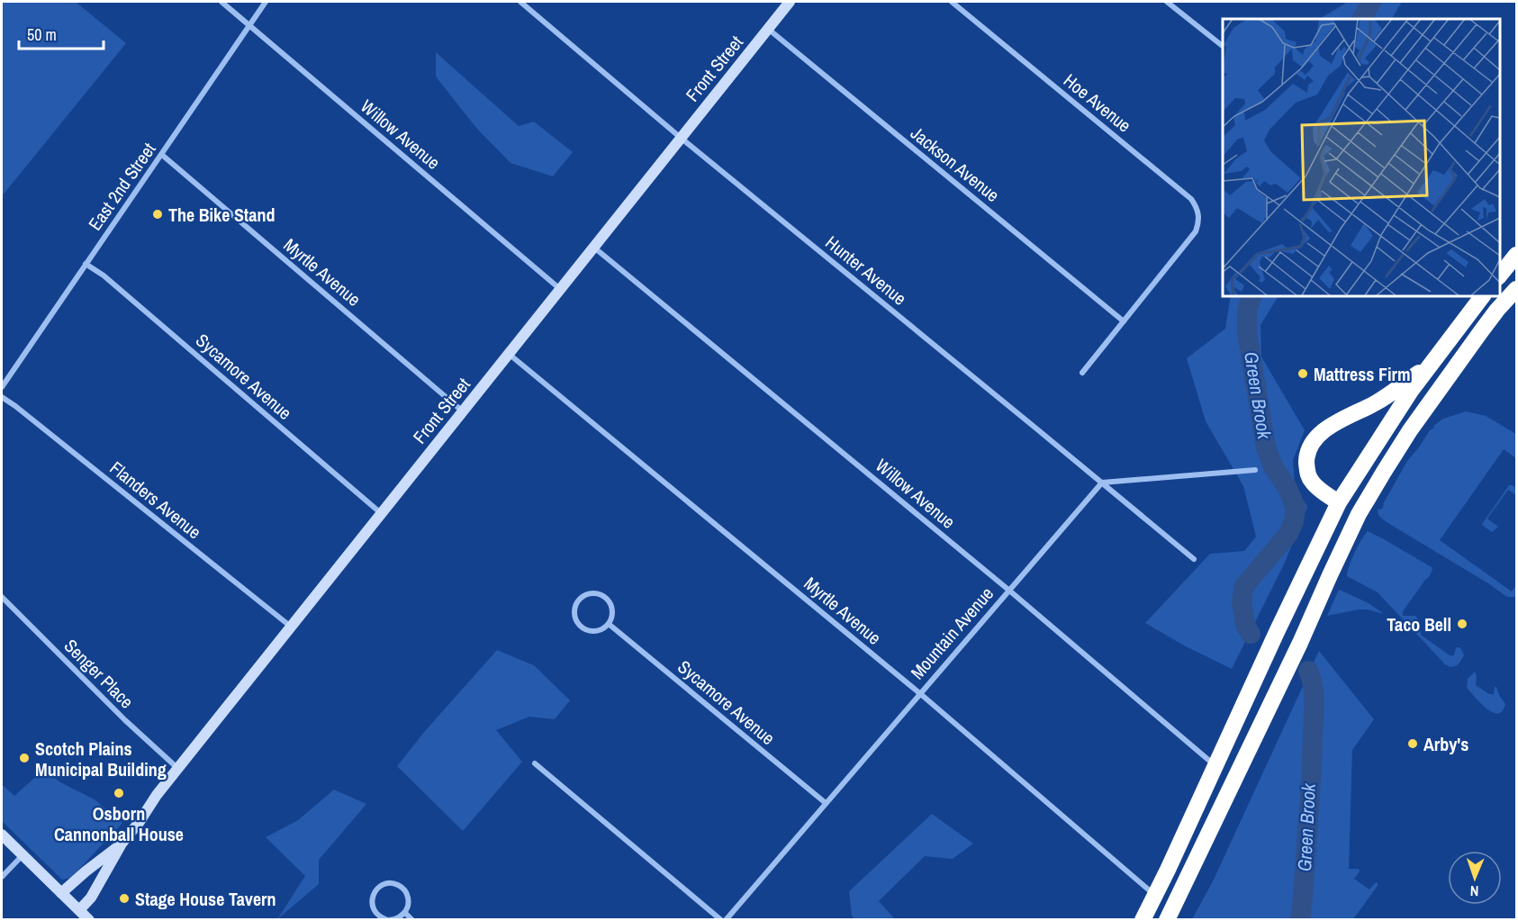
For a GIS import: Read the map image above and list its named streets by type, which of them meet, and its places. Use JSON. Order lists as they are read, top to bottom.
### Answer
{
  "streets": {
    "street": [
      "Front Street",
      "Hoe Avenue",
      "Willow Avenue",
      "Jackson Avenue",
      "East 2nd Street",
      "Hunter Avenue",
      "Myrtle Avenue",
      "Sycamore Avenue",
      "Flanders Avenue",
      "Mountain Avenue",
      "Senger Place"
    ]
  },
  "crossings": [
    ["Front Street", "Willow Avenue"],
    ["Front Street", "Jackson Avenue"],
    ["Front Street", "Hunter Avenue"],
    ["Front Street", "Myrtle Avenue"],
    ["Front Street", "Sycamore Avenue"],
    ["Front Street", "Flanders Avenue"],
    ["Front Street", "Senger Place"],
    ["Hoe Avenue", "Jackson Avenue"],
    ["Willow Avenue", "East 2nd Street"],
    ["Willow Avenue", "Mountain Avenue"],
    ["East 2nd Street", "Myrtle Avenue"],
    ["East 2nd Street", "Sycamore Avenue"],
    ["Hunter Avenue", "Mountain Avenue"],
    ["Myrtle Avenue", "Mountain Avenue"],
    ["Sycamore Avenue", "Mountain Avenue"]
  ],
  "water": ["Green Brook"],
  "places": [
    "The Bike Stand",
    "Mattress Firm",
    "Taco Bell",
    "Arby's",
    "Scotch Plains Municipal Building",
    "Osborn Cannonball House",
    "Stage House Tavern"
  ],
  "scale_bar": "50 m",
  "north": "bottom"
}
